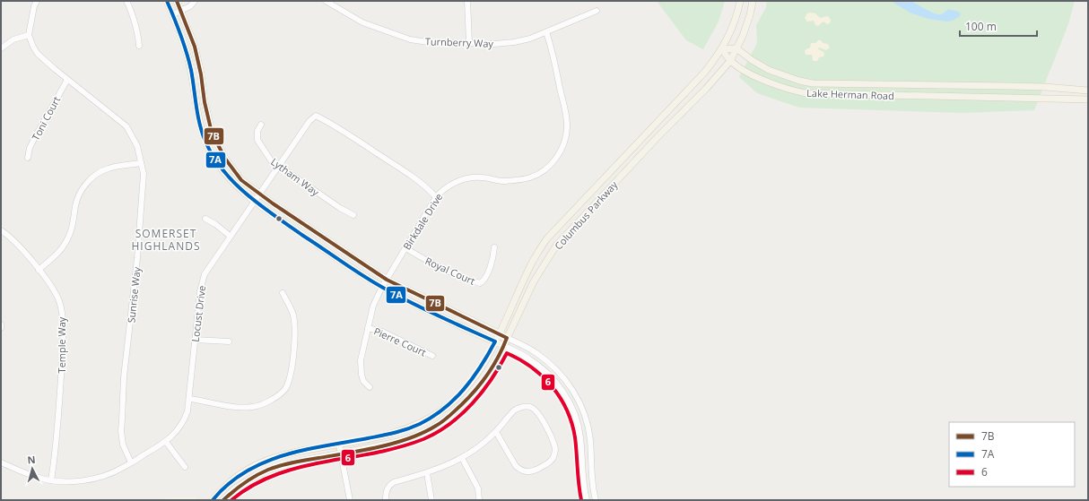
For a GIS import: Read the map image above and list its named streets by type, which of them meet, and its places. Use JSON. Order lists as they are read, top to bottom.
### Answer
{
  "streets": {
    "main road": ["Lake Herman Road", "Columbus Parkway"],
    "street": [
      "Turnberry Way",
      "Toni Court",
      "Lytham Way",
      "Birkdale Drive",
      "Royal Court",
      "Sunrise Way",
      "Locust Drive",
      "Pierre Court",
      "Temple Way"
    ]
  },
  "crossings": [
    ["Turnberry Way", "Birkdale Drive"],
    ["Lake Herman Road", "Columbus Parkway"],
    ["Toni Court", "Sunrise Way"],
    ["Lytham Way", "Locust Drive"],
    ["Birkdale Drive", "Royal Court"],
    ["Birkdale Drive", "Locust Drive"],
    ["Birkdale Drive", "Pierre Court"],
    ["Sunrise Way", "Locust Drive"],
    ["Locust Drive", "Temple Way"]
  ],
  "districts": ["SOMERSET HIGHLANDS"],
  "lines": ["transit line 7B", "transit line 7A", "transit line 6"],
  "legend": ["7B", "7A", "6"],
  "scale_bar": "100 m",
  "north": "top"
}
